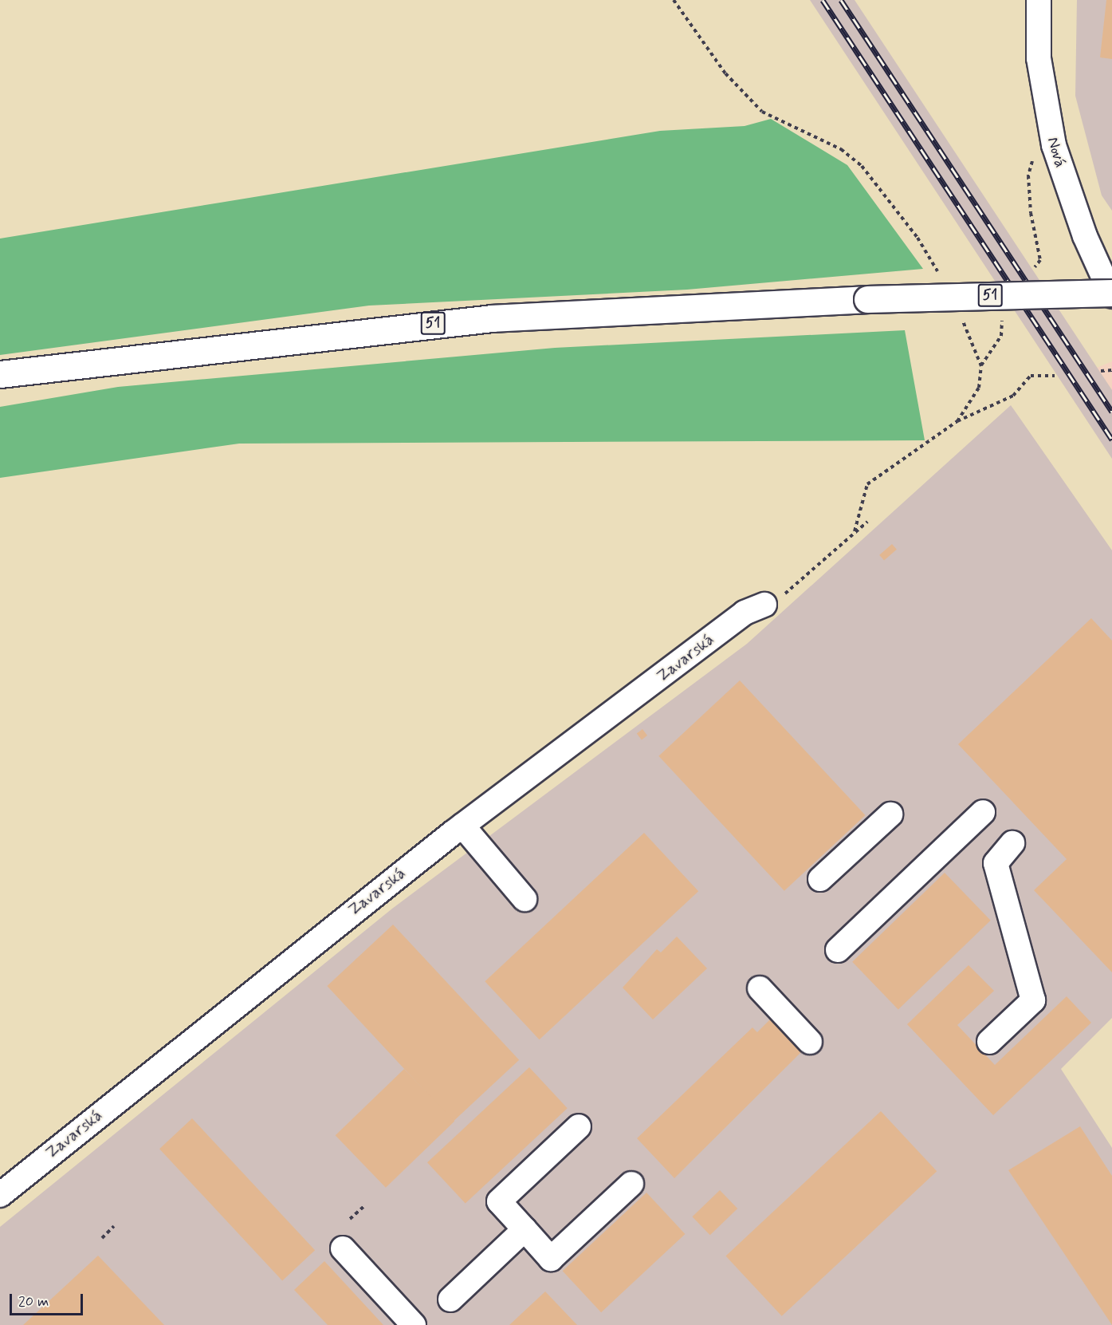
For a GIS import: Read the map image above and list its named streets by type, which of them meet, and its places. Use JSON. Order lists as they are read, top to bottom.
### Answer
{
  "streets": {
    "main road": ["51"],
    "street": ["Nová", "Zavarská"]
  },
  "crossings": [
    ["Nová", "51"]
  ],
  "scale_bar": "20 m"
}
